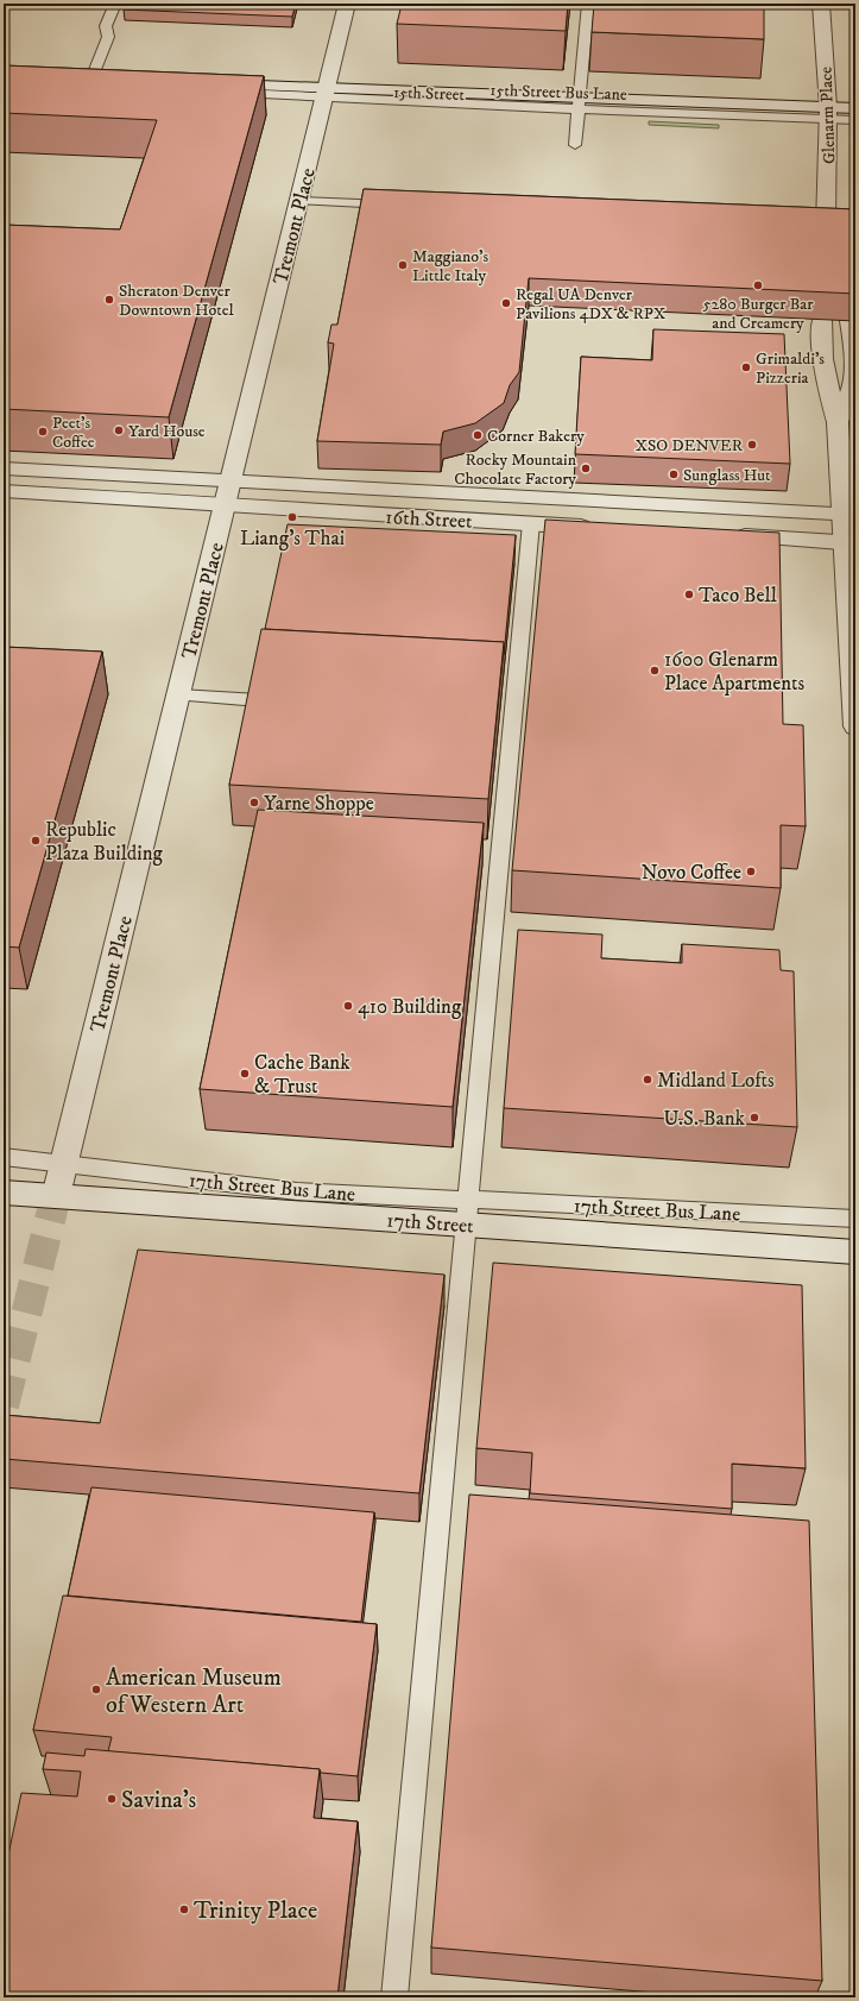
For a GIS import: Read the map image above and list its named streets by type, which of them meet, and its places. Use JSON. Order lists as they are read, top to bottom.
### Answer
{
  "streets": {
    "street": [
      "15th Street",
      "Glenarm Place",
      "Tremont Place",
      "16th Street",
      "17th Street"
    ],
    "lane": ["17th Street Bus Lane"]
  },
  "crossings": [
    ["15th Street", "Glenarm Place"],
    ["15th Street", "Tremont Place"],
    ["Tremont Place", "16th Street"],
    ["Tremont Place", "17th Street Bus Lane"],
    ["Tremont Place", "17th Street"],
    ["17th Street Bus Lane", "17th Street"]
  ],
  "places": [
    "Maggiano's Little Italy",
    "5280 Burger Bar and Creamery",
    "Sheraton Denver Downtown Hotel",
    "Regal UA Denver Pavilions 4DX & RPX",
    "Grimaldi's Pizzeria",
    "Yard House",
    "Peet's Coffee",
    "Corner Bakery",
    "XSO DENVER",
    "Rocky Mountain Chocolate Factory",
    "Sunglass Hut",
    "Liang's Thai",
    "Taco Bell",
    "1600 Glenarm Place Apartments",
    "Yarne Shoppe",
    "Republic Plaza Building",
    "Novo Coffee",
    "410 Building",
    "Cache Bank & Trust",
    "Midland Lofts",
    "U.S. Bank",
    "American Museum of Western Art",
    "Savina's",
    "Trinity Place"
  ]
}
